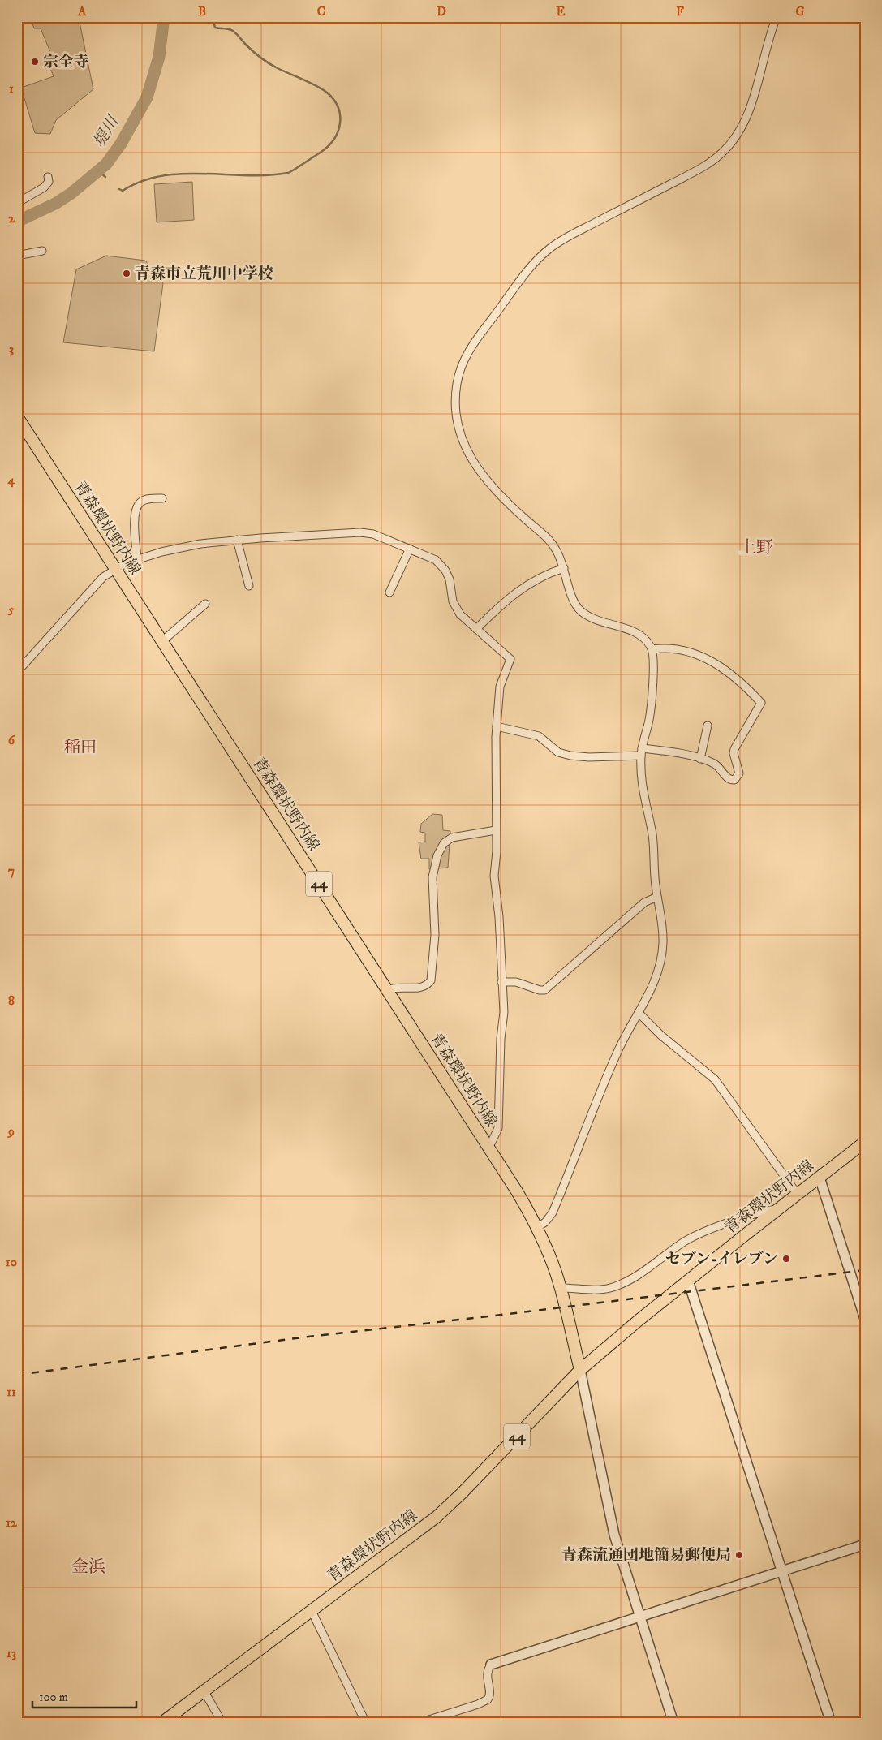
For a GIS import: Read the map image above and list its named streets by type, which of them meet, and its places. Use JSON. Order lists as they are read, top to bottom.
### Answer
{
  "streets": {
    "main road": ["青森環状野内線", "44"]
  },
  "districts": ["上野", "稲田", "金浜"],
  "water": ["堤川"],
  "places": [
    "宗全寺",
    "青森市立荒川中学校",
    "セブン-イレブン",
    "青森流通団地簡易郵便局"
  ],
  "scale_bar": "100 m",
  "grid": {
    "columns": [
      "A",
      "B",
      "C",
      "D",
      "E",
      "F",
      "G"
    ],
    "rows": [
      "1",
      "2",
      "3",
      "4",
      "5",
      "6",
      "7",
      "8",
      "9",
      "10",
      "11",
      "12",
      "13"
    ]
  }
}
